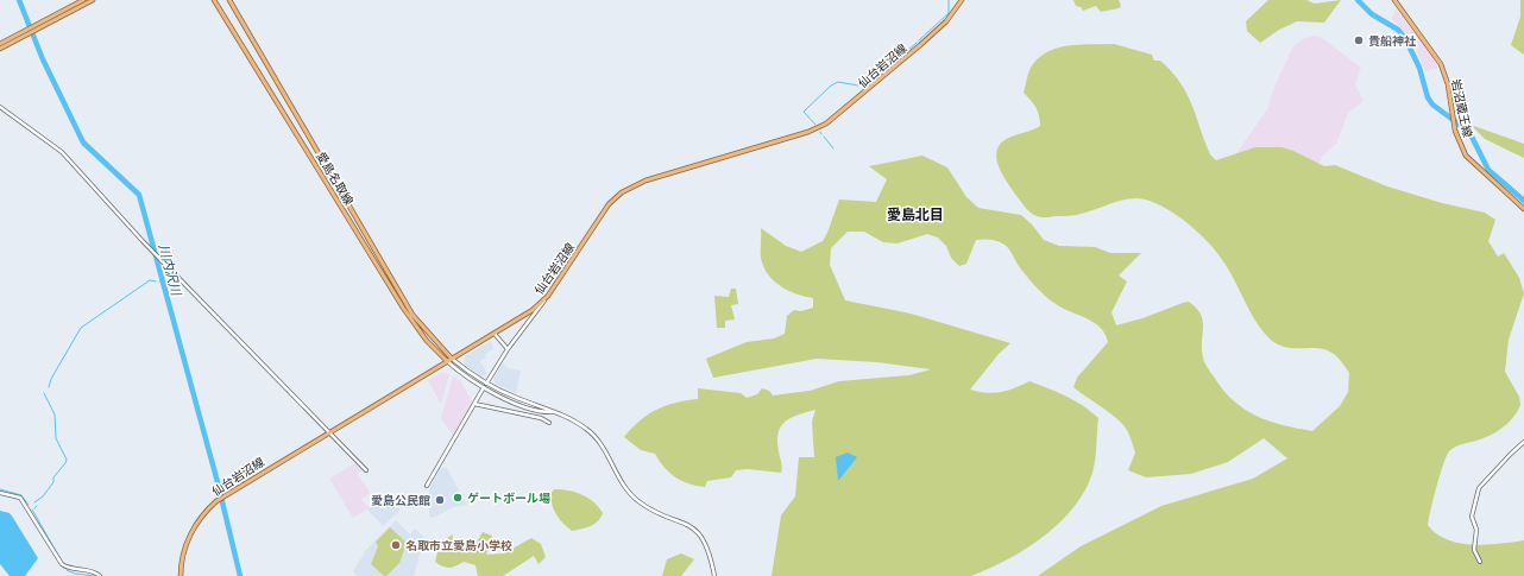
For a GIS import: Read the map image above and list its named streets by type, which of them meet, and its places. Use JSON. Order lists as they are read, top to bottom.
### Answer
{
  "streets": {
    "main road": ["仙台岩沼線", "岩沼蔵王線", "愛島名取線"]
  },
  "crossings": [
    ["仙台岩沼線", "愛島名取線"]
  ],
  "districts": ["愛島北目"],
  "water": ["川内沢川"],
  "places": [
    "貴船神社",
    "ゲートボール場",
    "愛島公民館",
    "名取市立愛島小学校"
  ]
}
